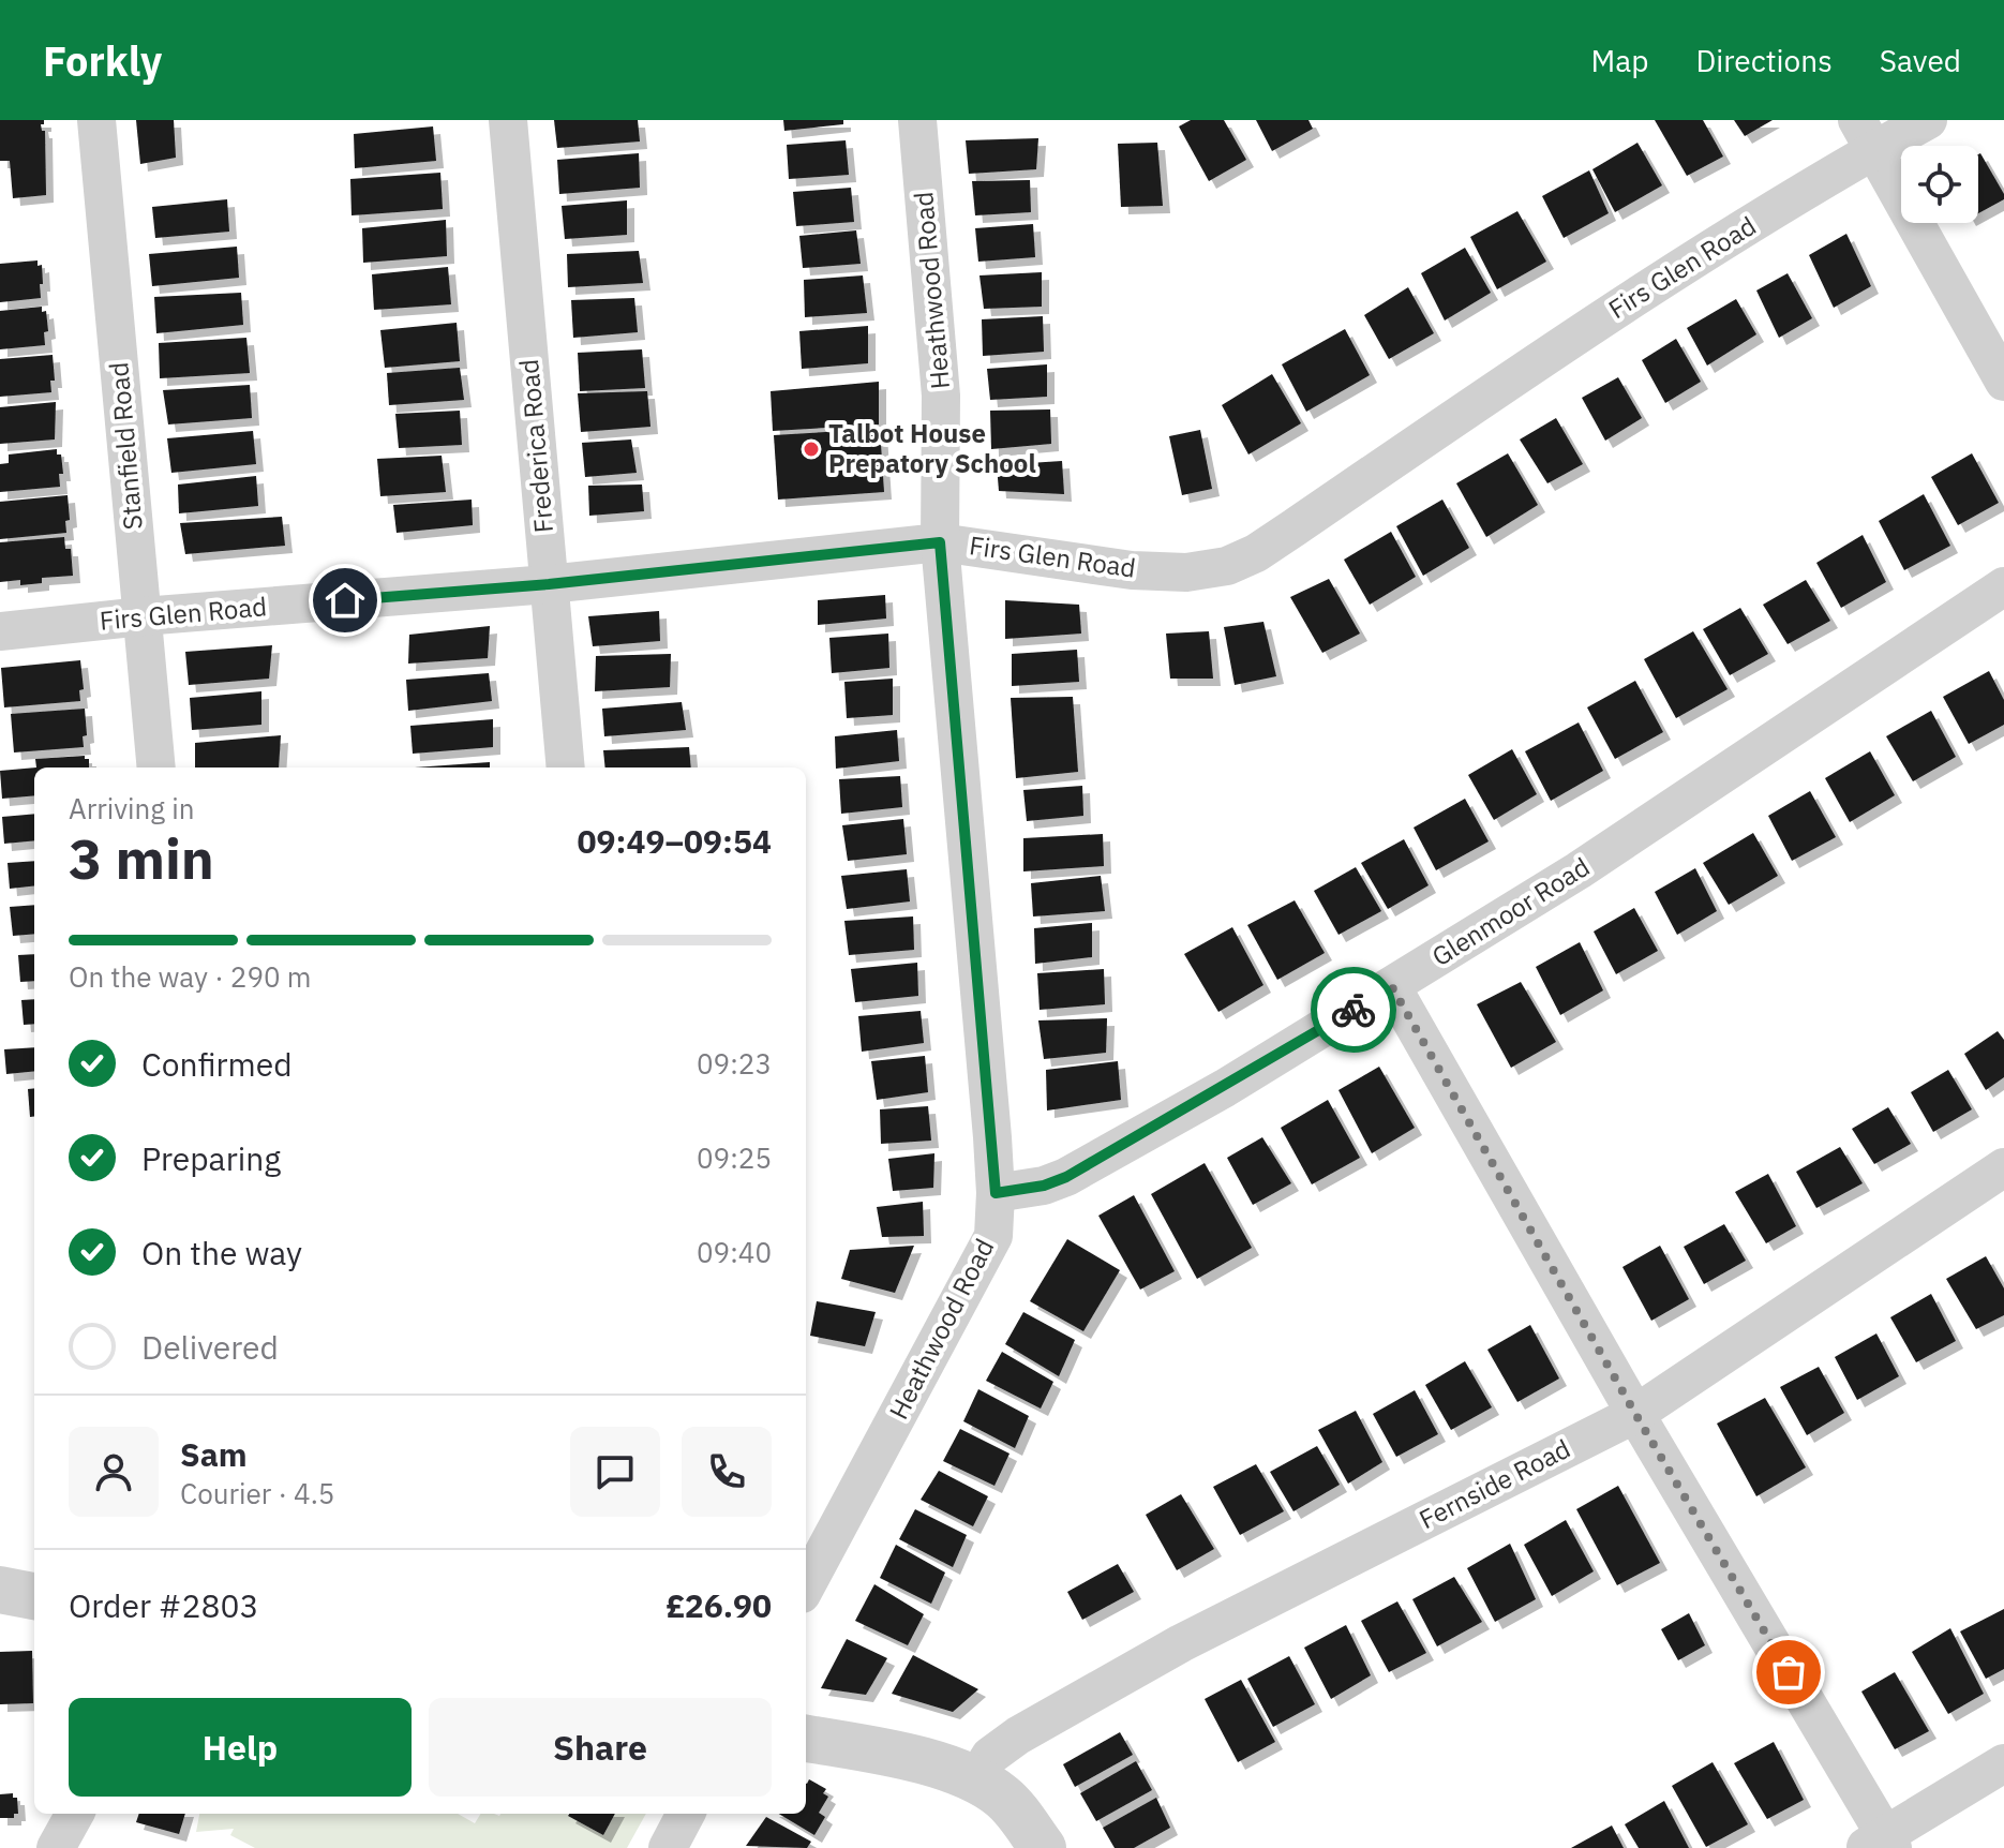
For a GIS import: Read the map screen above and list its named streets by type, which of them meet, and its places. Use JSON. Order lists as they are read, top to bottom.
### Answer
{
  "streets": {
    "street": [
      "Firs Glen Road",
      "Heathwood Road",
      "Stanfield Road",
      "Frederica Road",
      "Glenmoor Road",
      "Fernside Road"
    ]
  },
  "crossings": [
    ["Firs Glen Road", "Heathwood Road"],
    ["Firs Glen Road", "Stanfield Road"],
    ["Firs Glen Road", "Frederica Road"],
    ["Heathwood Road", "Glenmoor Road"]
  ],
  "places": ["Talbot House Prepatory School"],
  "page": {
    "header": "Forkly",
    "nav": ["Map", "Directions", "Saved"],
    "heading": ["3 min", "Arriving in", "09:49–09:54"],
    "panel": [
      "Sam",
      "Courier · 4.5",
      "Order #2803",
      "£26.90"
    ],
    "bar": "On the way · 290 m",
    "list": [
      ["Confirmed", "09:23"],
      ["Preparing", "09:25"],
      ["On the way", "09:40"],
      "Delivered"
    ],
    "buttons": ["Help", "Share"]
  }
}
